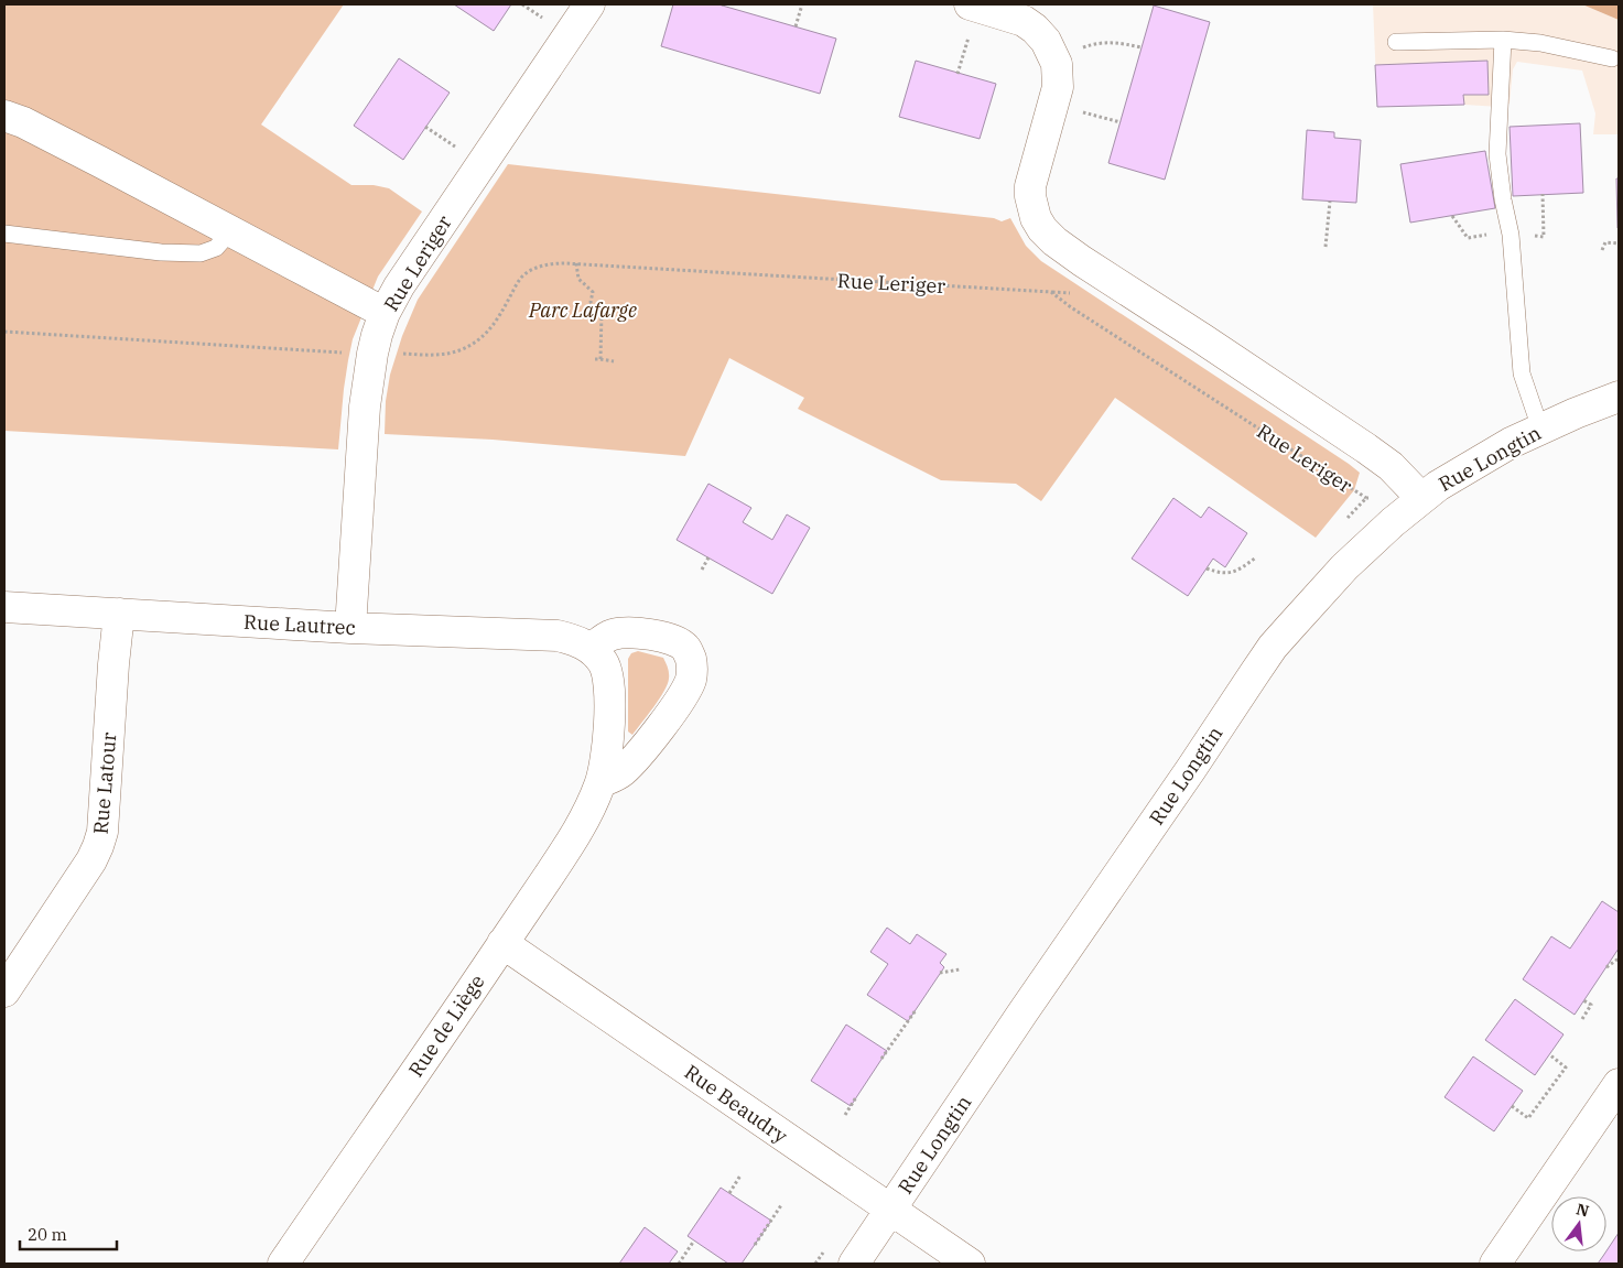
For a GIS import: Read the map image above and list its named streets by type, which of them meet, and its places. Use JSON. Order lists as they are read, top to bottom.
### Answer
{
  "streets": {
    "street": [
      "Rue Leriger",
      "Rue Longtin",
      "Rue Lautrec",
      "Rue Latour",
      "Rue de Liège",
      "Rue Beaudry"
    ]
  },
  "crossings": [
    ["Rue Leriger", "Rue Lautrec"],
    ["Rue Longtin", "Rue Beaudry"],
    ["Rue Lautrec", "Rue Latour"],
    ["Rue Lautrec", "Rue de Liège"],
    ["Rue de Liège", "Rue Beaudry"]
  ],
  "parks": ["Parc Lafarge"],
  "scale_bar": "20 m",
  "north": "top"
}
